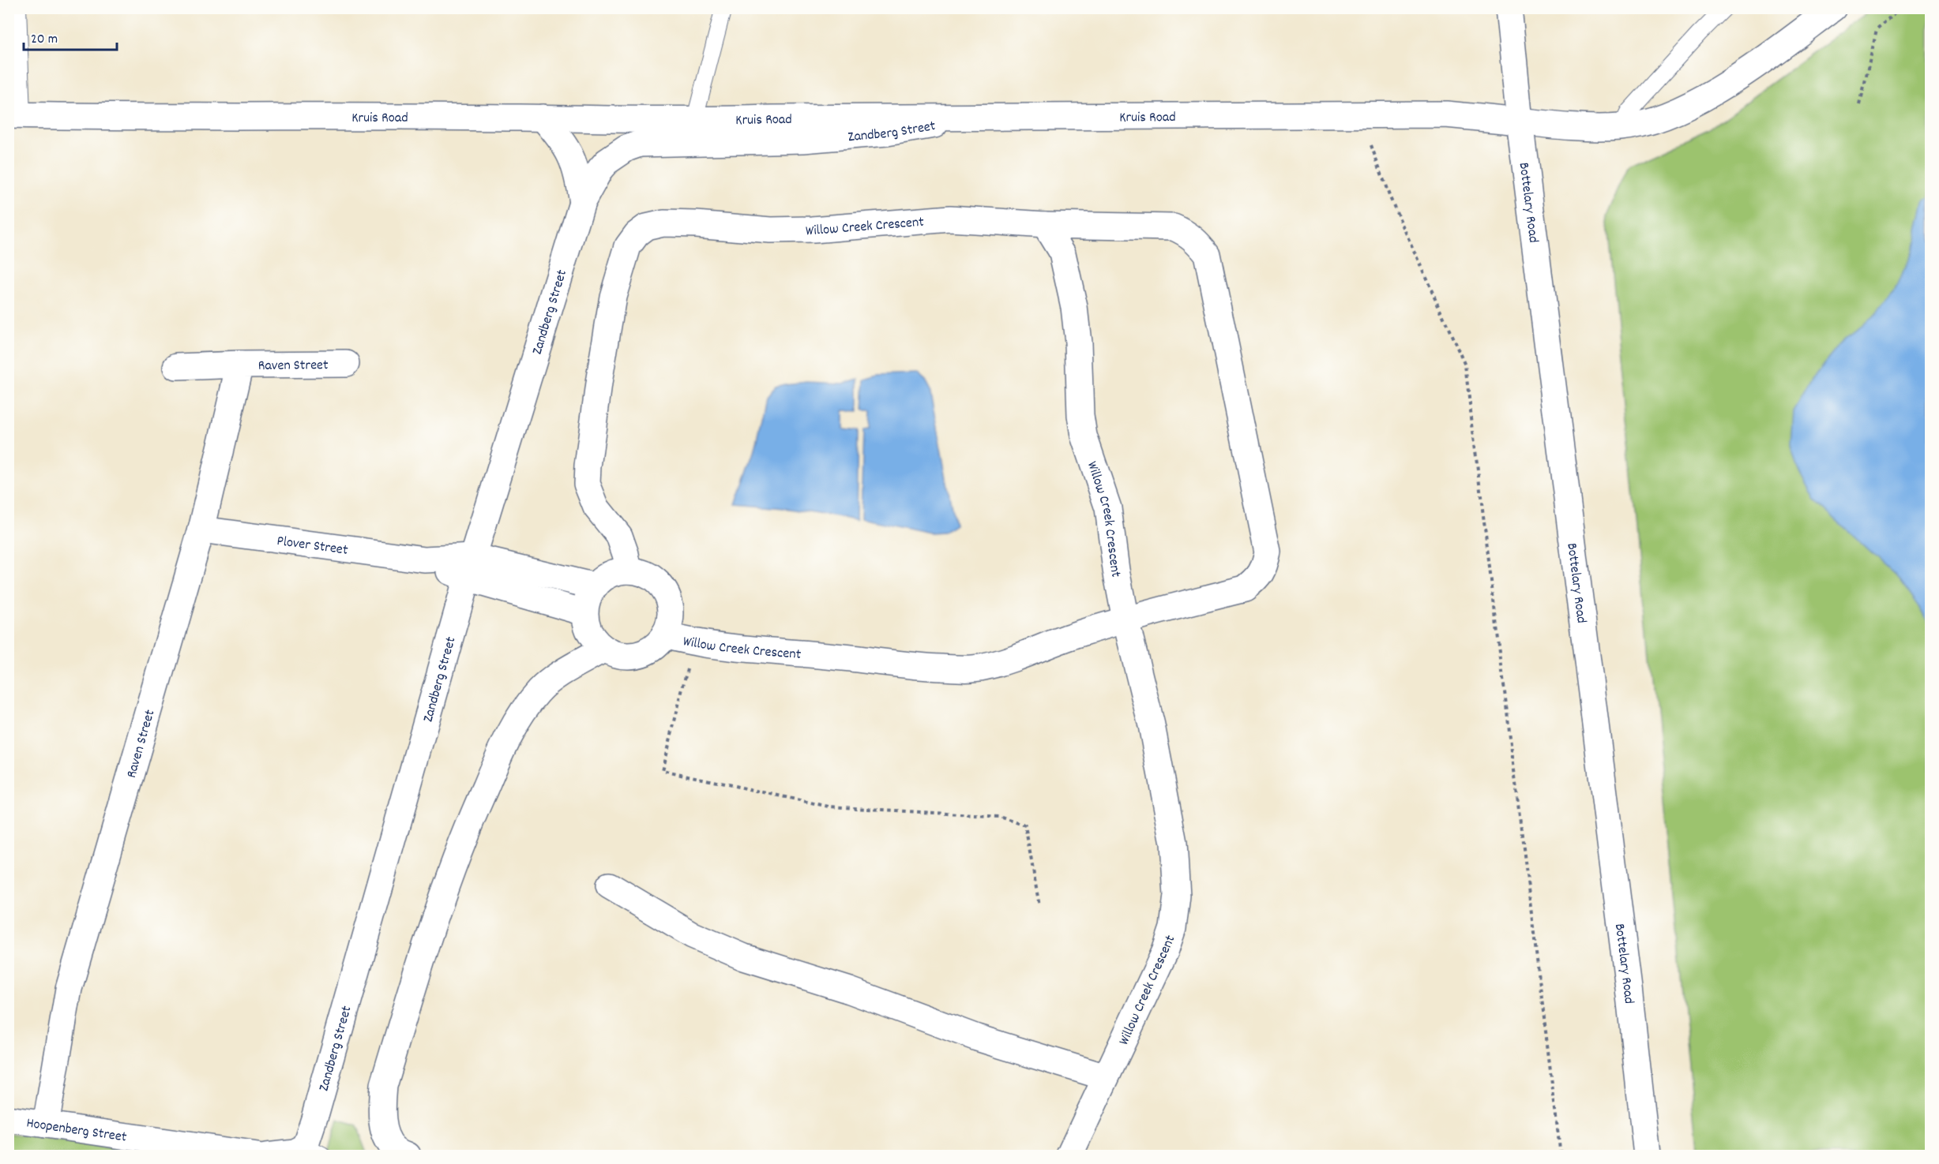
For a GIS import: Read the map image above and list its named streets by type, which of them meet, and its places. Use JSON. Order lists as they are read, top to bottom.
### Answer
{
  "streets": {
    "street": [
      "Kruis Road",
      "Zandberg Street",
      "Bottelary Road",
      "Willow Creek Crescent",
      "Raven Street",
      "Plover Street",
      "Hoopenberg Street"
    ]
  },
  "crossings": [
    ["Kruis Road", "Zandberg Street"],
    ["Kruis Road", "Bottelary Road"],
    ["Zandberg Street", "Plover Street"],
    ["Raven Street", "Plover Street"],
    ["Raven Street", "Hoopenberg Street"]
  ],
  "scale_bar": "20 m"
}
